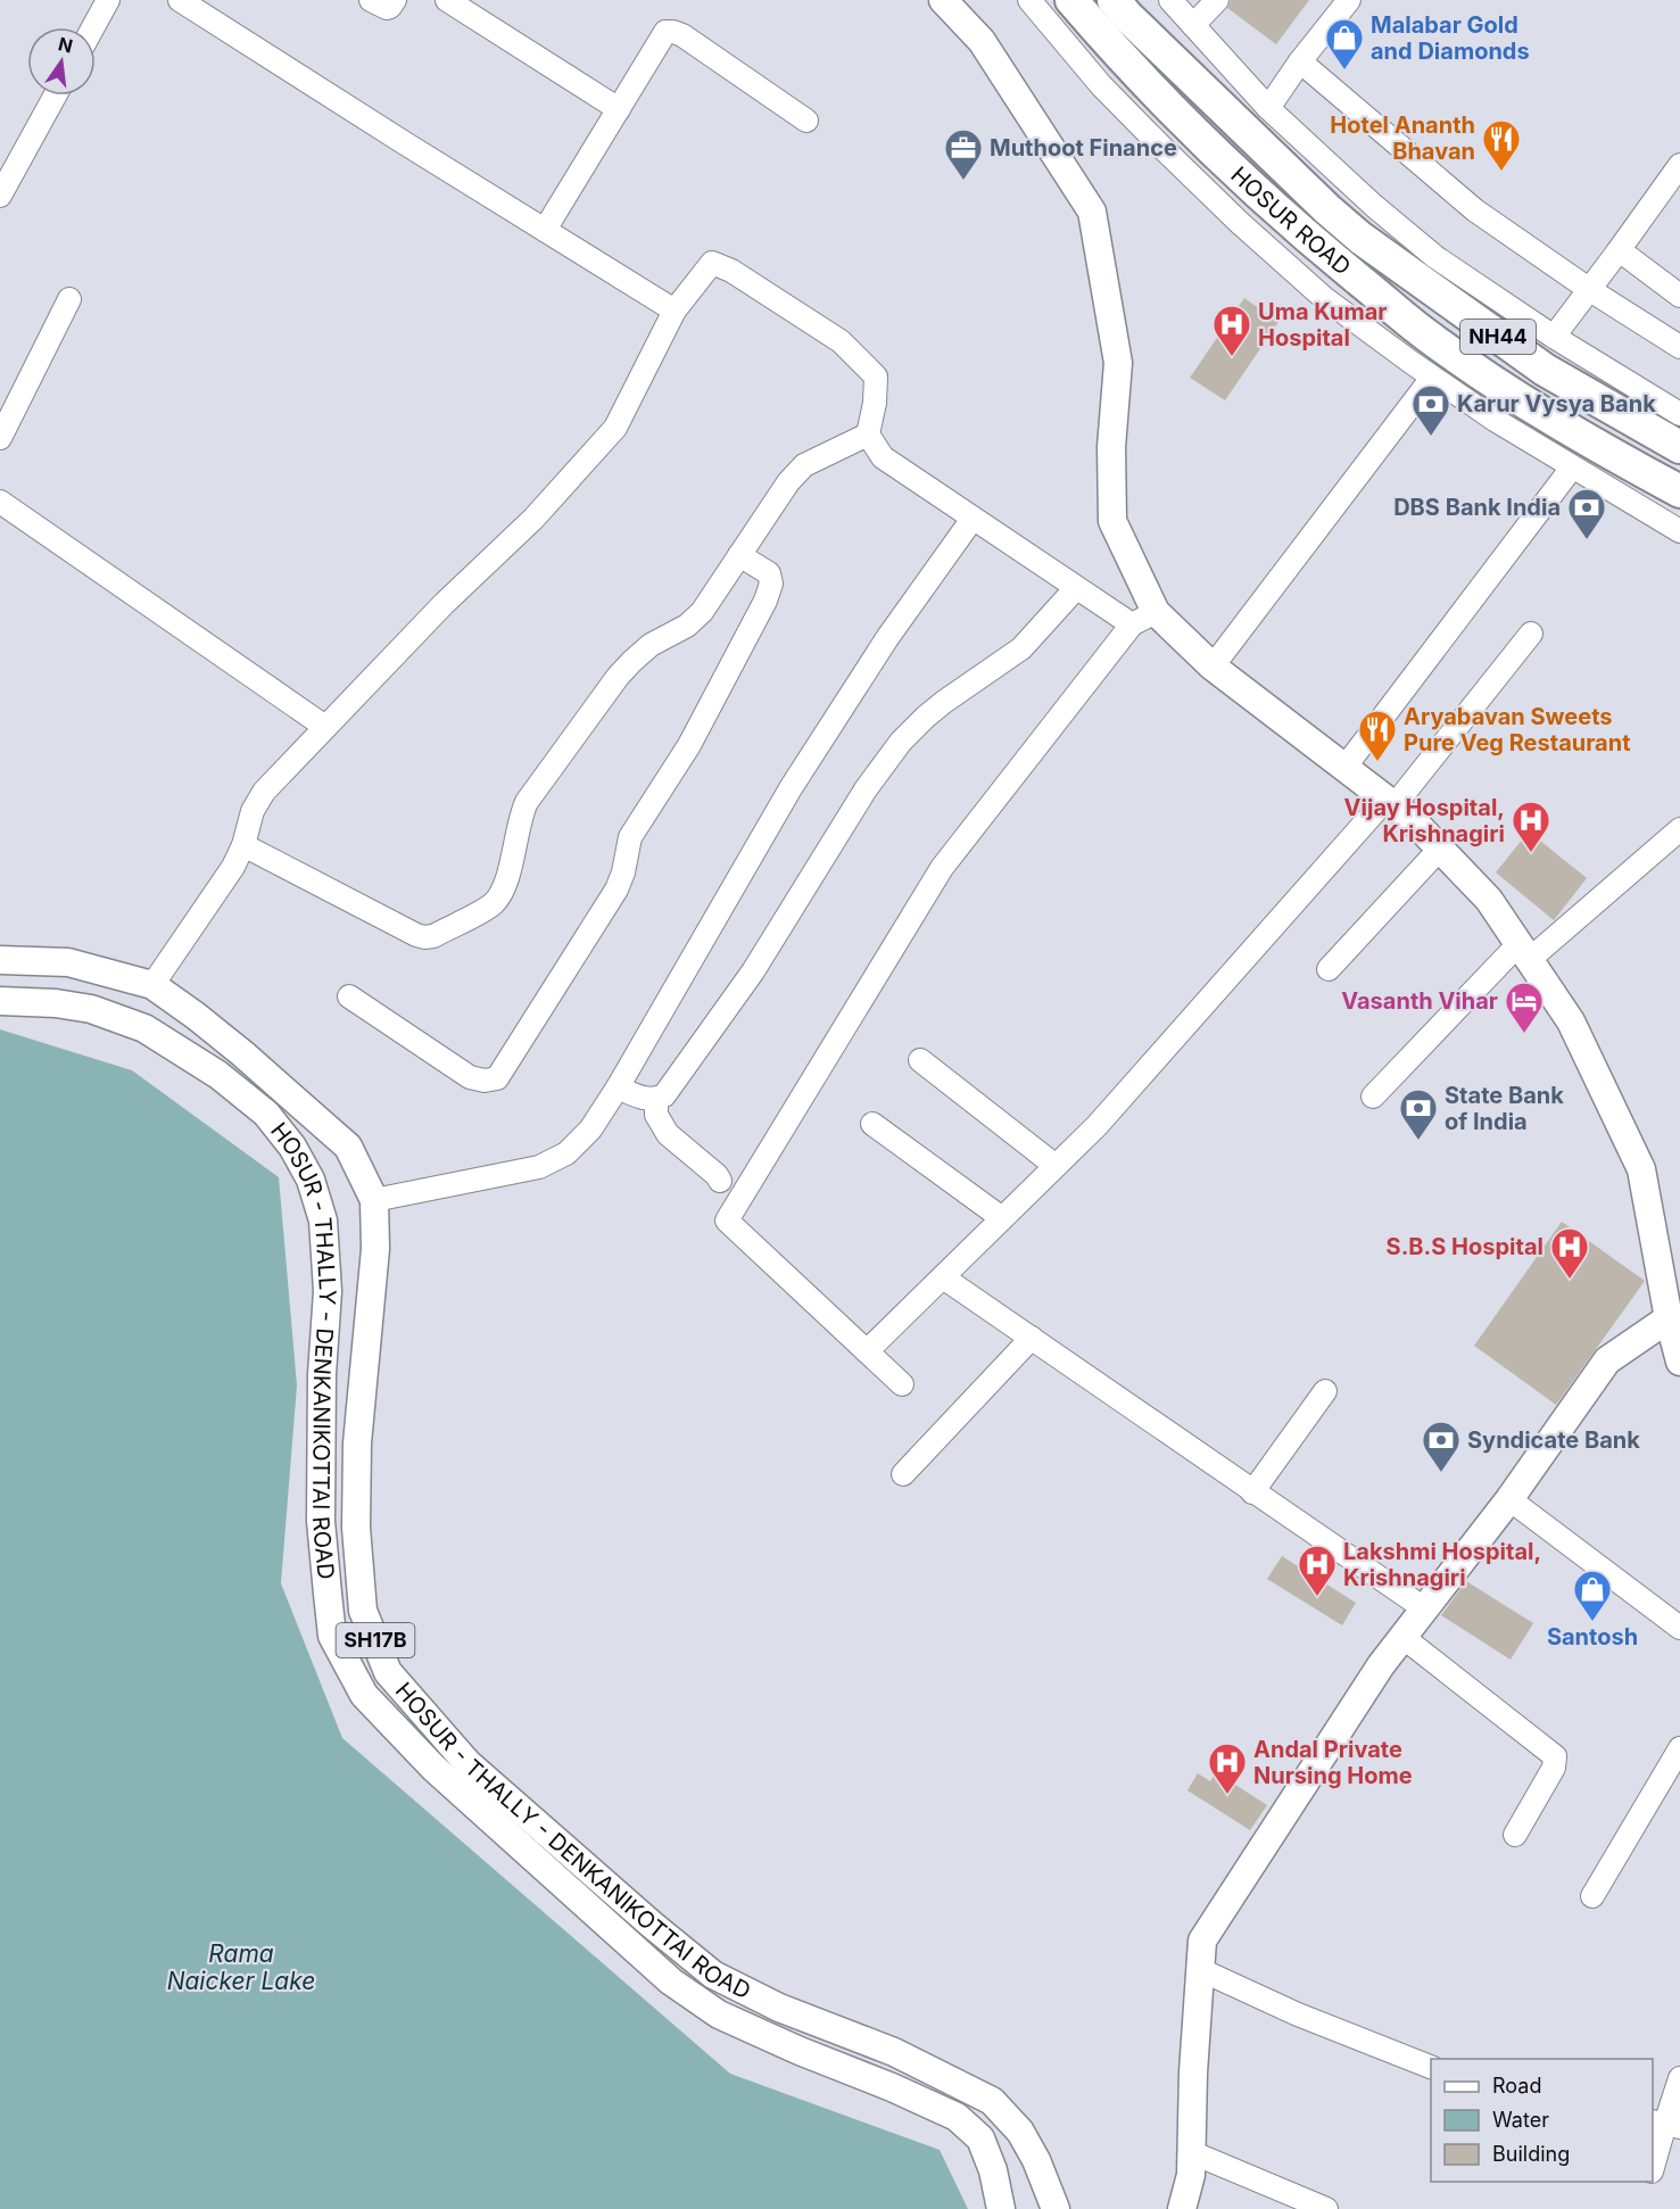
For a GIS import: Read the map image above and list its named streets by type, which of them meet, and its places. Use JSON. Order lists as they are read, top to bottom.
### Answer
{
  "streets": {
    "highway": ["HOSUR ROAD", "NH44"],
    "main road": ["HOSUR - THALLY - DENKANIKOTTAI ROAD", "SH17B"]
  },
  "water": ["Rama Naicker Lake"],
  "places": {
    "shop": ["Malabar Gold and Diamonds", "Santosh"],
    "restaurant": ["Hotel Ananth Bhavan", "Aryabavan Sweets Pure Veg Restaurant"],
    "office": ["Muthoot Finance"],
    "hospital": [
      "Uma Kumar Hospital",
      "Vijay Hospital, Krishnagiri",
      "S.B.S Hospital",
      "Lakshmi Hospital, Krishnagiri",
      "Andal Private Nursing Home"
    ],
    "bank": [
      "Karur Vysya Bank",
      "DBS Bank India",
      "State Bank of India",
      "Syndicate Bank"
    ],
    "hotel": ["Vasanth Vihar"]
  },
  "legend": ["Road", "Water", "Building"],
  "north": "top"
}
